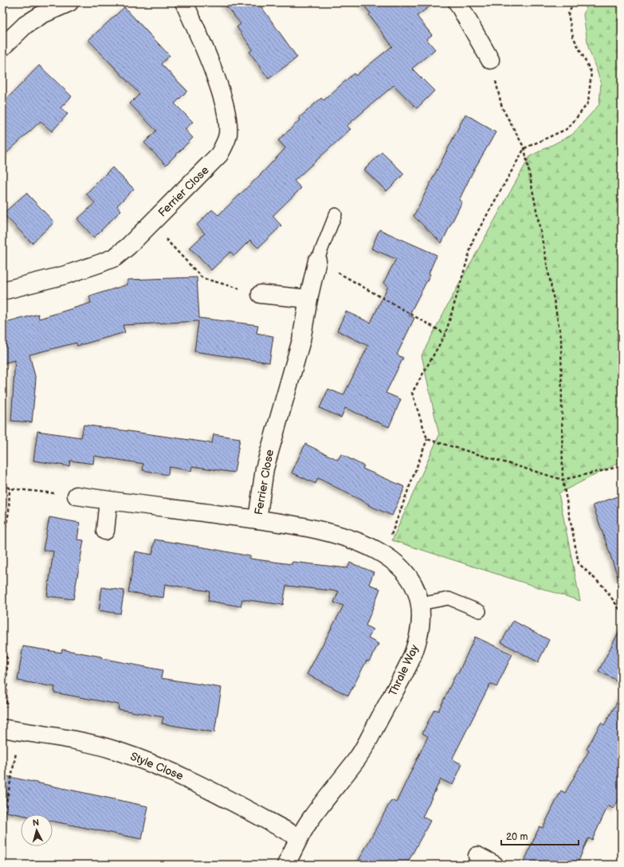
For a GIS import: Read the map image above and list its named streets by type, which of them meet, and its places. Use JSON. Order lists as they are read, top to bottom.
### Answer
{
  "streets": {
    "street": ["Ferrier Close", "Thrale Way", "Style Close"]
  },
  "crossings": [
    ["Ferrier Close", "Thrale Way"],
    ["Thrale Way", "Style Close"]
  ],
  "scale_bar": "20 m",
  "north": "top"
}
